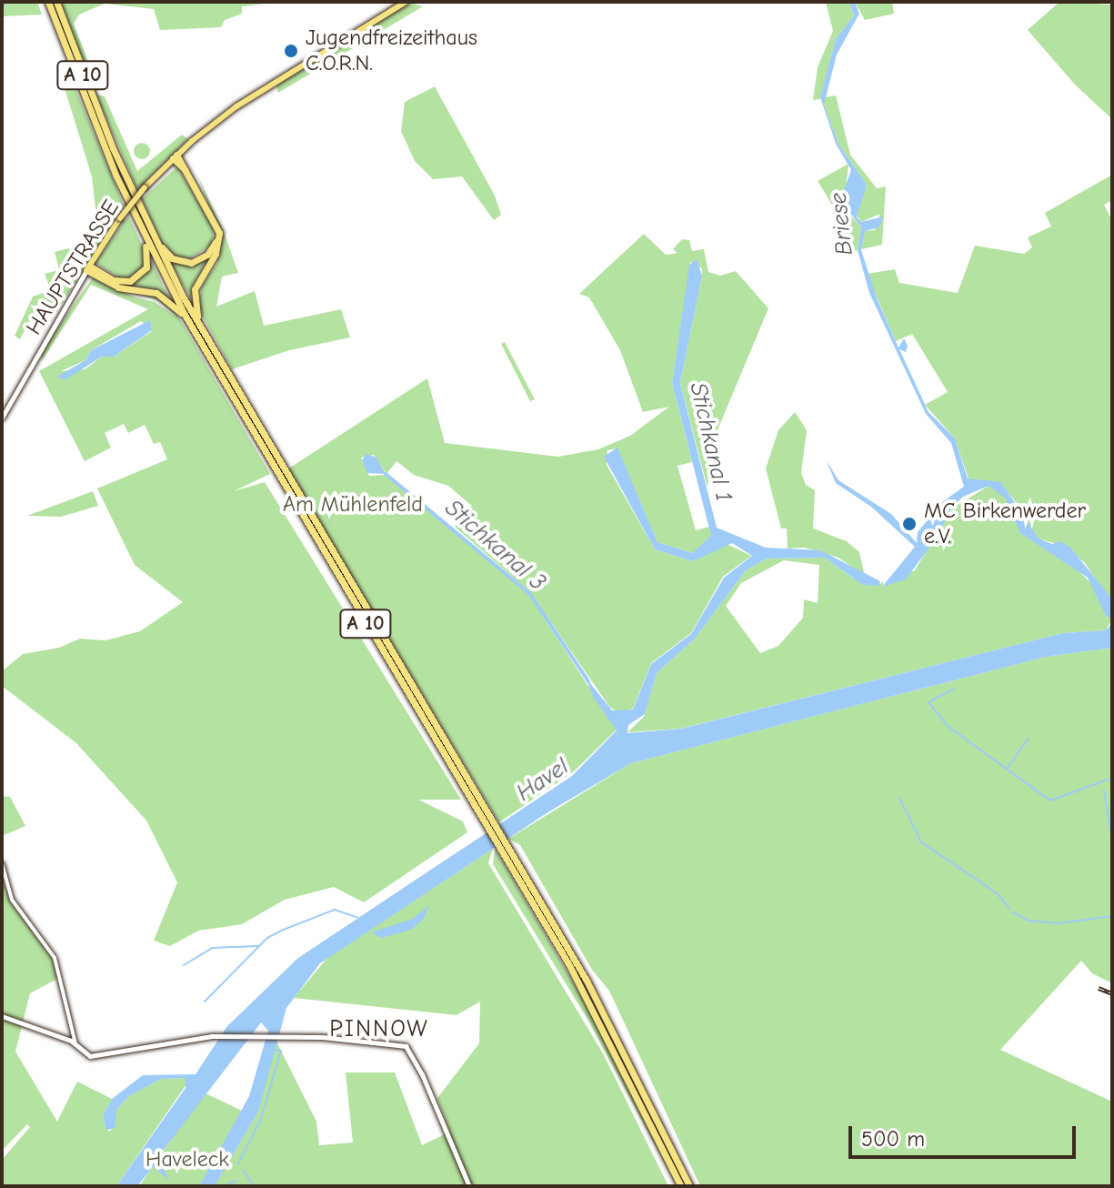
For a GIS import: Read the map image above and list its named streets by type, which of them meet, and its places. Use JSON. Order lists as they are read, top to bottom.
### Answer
{
  "streets": {
    "highway": ["A 10"],
    "main road": ["HAUPTSTRASSE"]
  },
  "districts": ["PINNOW"],
  "water": [
    "Briese",
    "Stichkanal 1",
    "Stichkanal 3",
    "Havel"
  ],
  "parks": ["Am Mühlenfeld", "Haveleck"],
  "places": ["Jugendfreizeithaus C.O.R.N.", "MC Birkenwerder e.V."],
  "scale_bar": "500 m"
}
